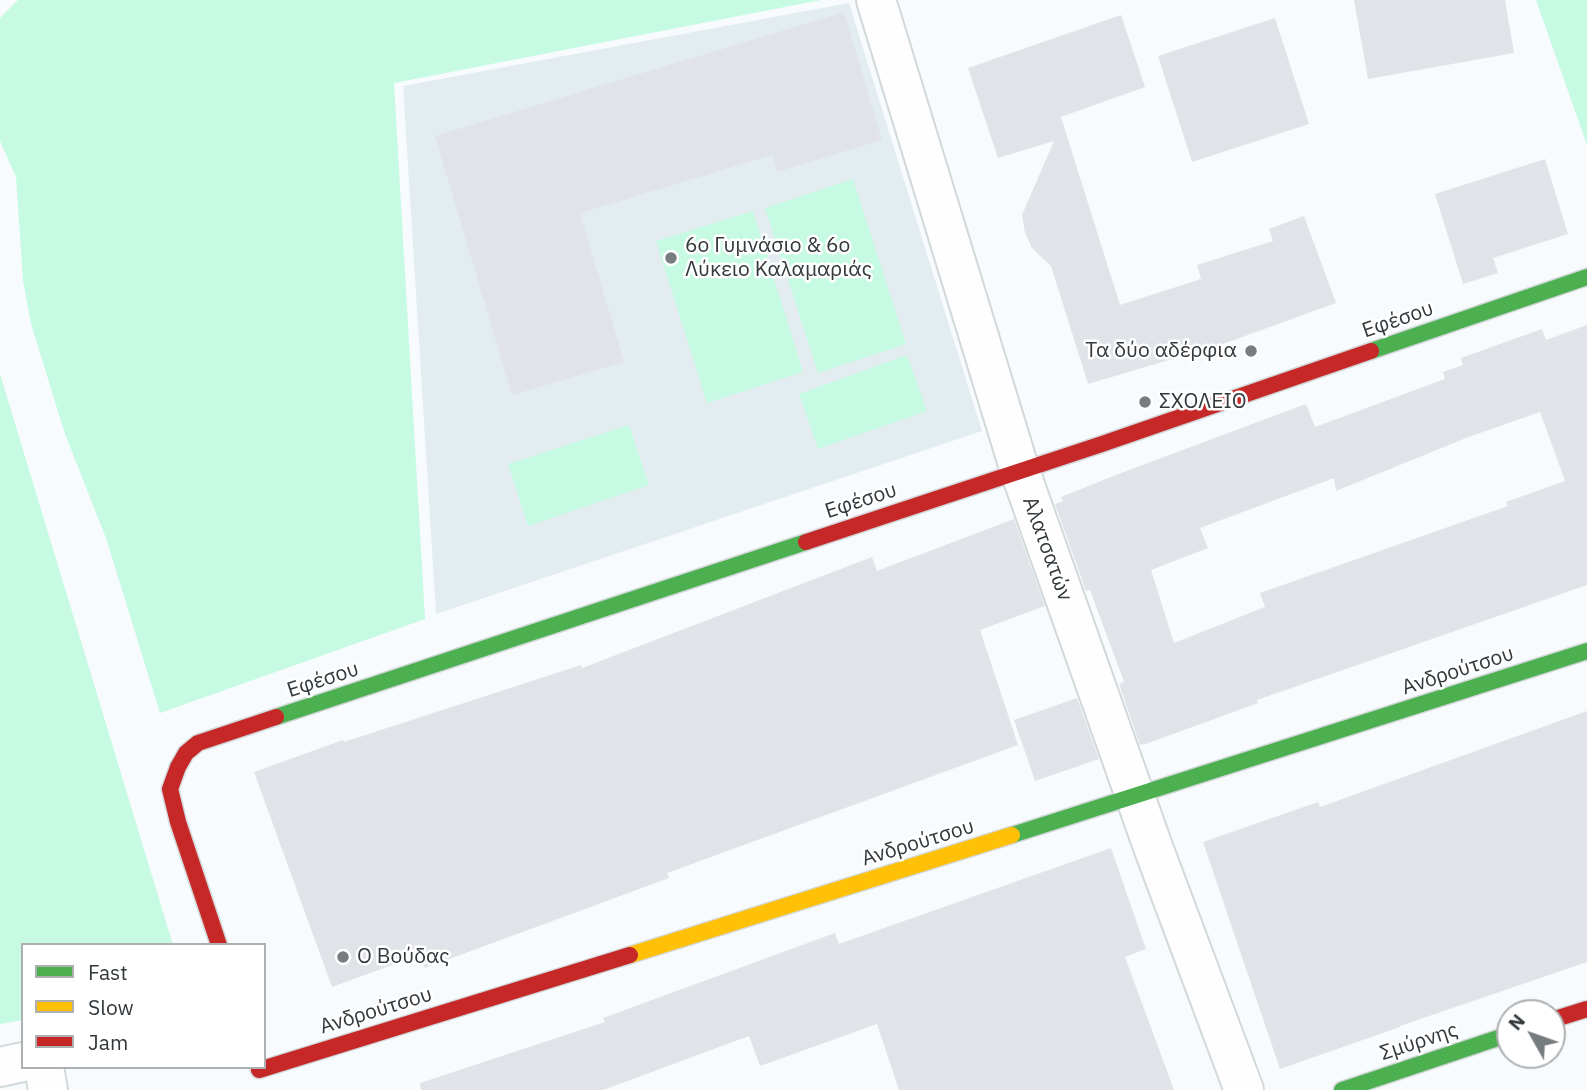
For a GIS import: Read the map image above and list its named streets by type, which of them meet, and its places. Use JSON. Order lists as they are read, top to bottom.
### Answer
{
  "streets": {
    "street": [
      "Εφέσου",
      "Αλατσατών",
      "Ανδρούτσου",
      "Σμύρνης"
    ]
  },
  "crossings": [
    ["Εφέσου", "Αλατσατών"],
    ["Αλατσατών", "Ανδρούτσου"]
  ],
  "places": [
    "6ο Γυμνάσιο & 6ο Λύκειο Καλαμαριάς",
    "Τα δύο αδέρφια",
    "ΣΧΟΛΕΙΟ",
    "Ο Βούδας"
  ],
  "legend": ["Fast", "Slow", "Jam"],
  "north": "top left"
}
